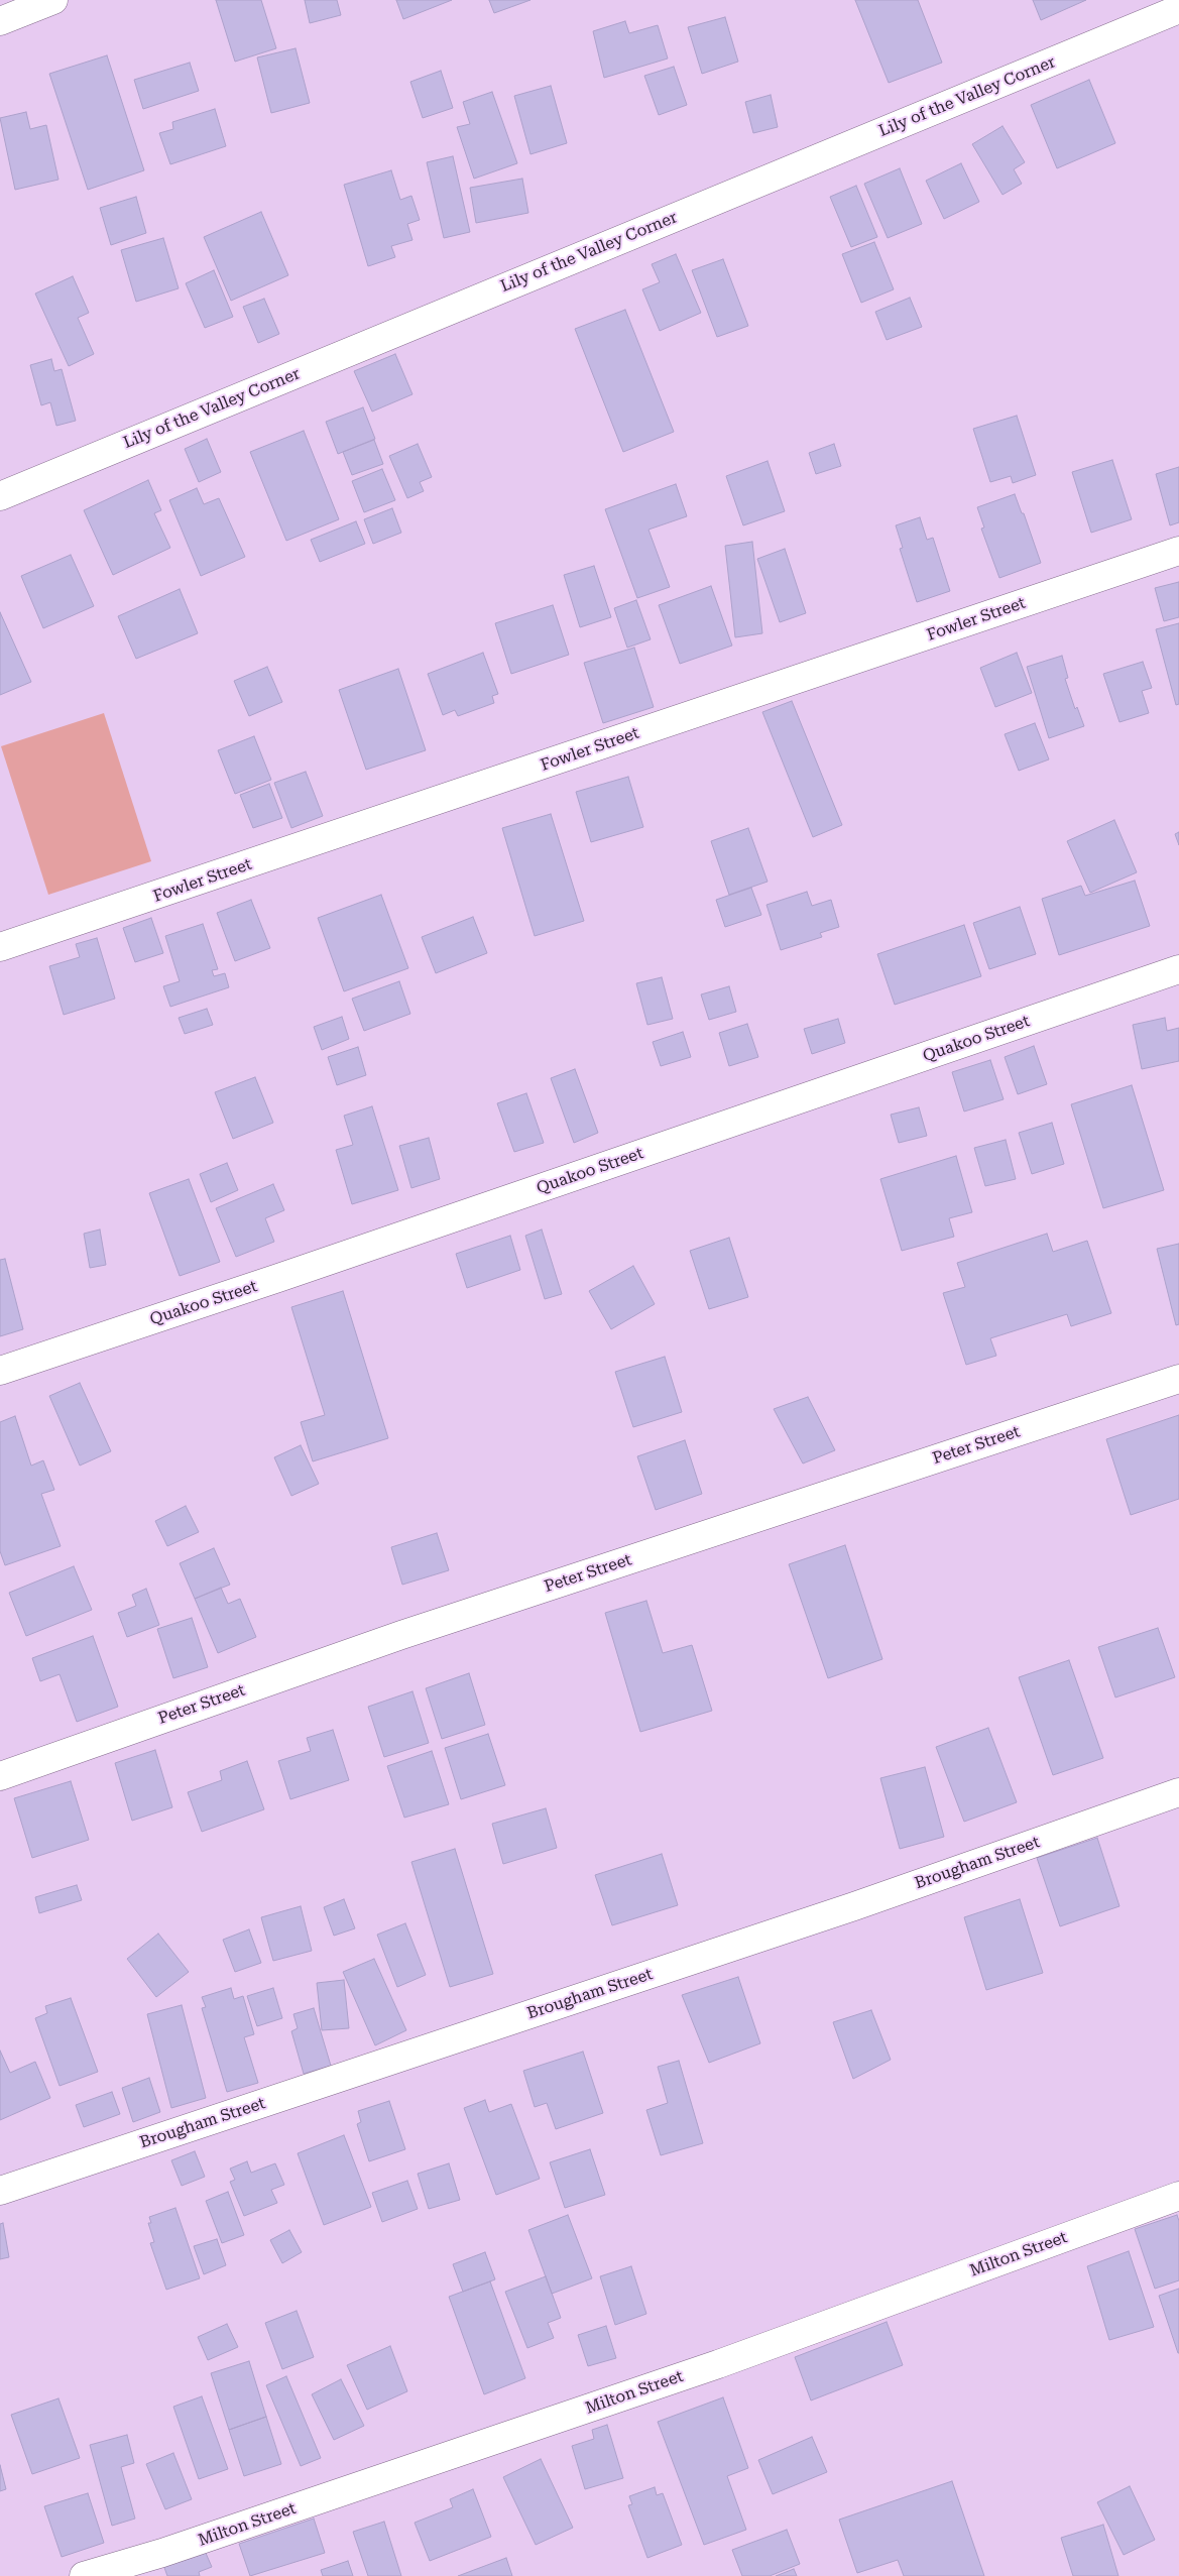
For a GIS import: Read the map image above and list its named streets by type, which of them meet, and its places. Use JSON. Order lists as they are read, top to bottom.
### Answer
{
  "streets": {
    "street": [
      "Lily of the Valley Corner",
      "Fowler Street",
      "Quakoo Street",
      "Peter Street",
      "Brougham Street",
      "Milton Street"
    ]
  }
}
